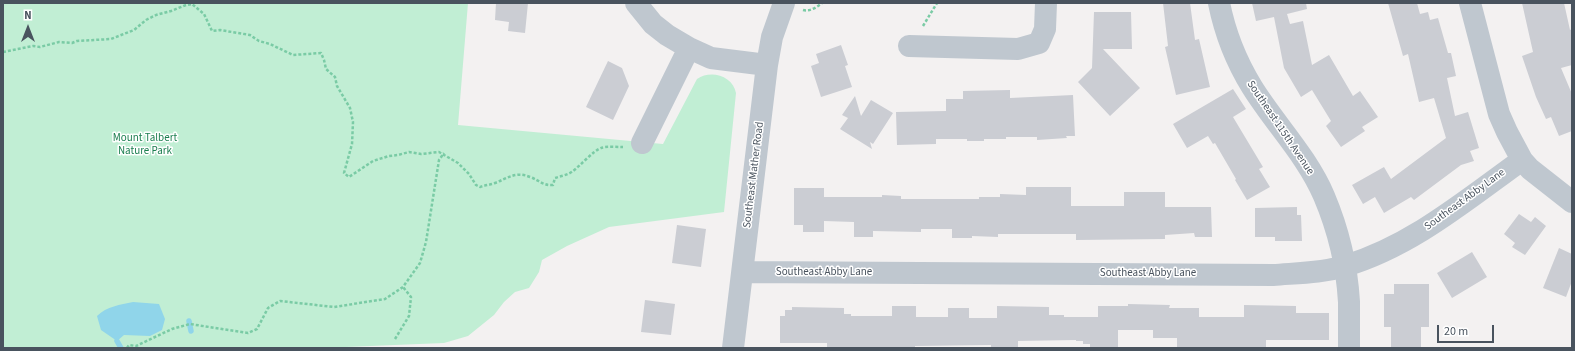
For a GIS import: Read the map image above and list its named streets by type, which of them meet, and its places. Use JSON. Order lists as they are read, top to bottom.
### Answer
{
  "streets": {
    "street": ["Southeast 115th Avenue", "Southeast Mather Road", "Southeast Abby Lane"]
  },
  "crossings": [
    ["Southeast 115th Avenue", "Southeast Abby Lane"],
    ["Southeast Mather Road", "Southeast Abby Lane"]
  ],
  "parks": ["Mount Talbert Nature Park"],
  "scale_bar": "20 m",
  "north": "top"
}
